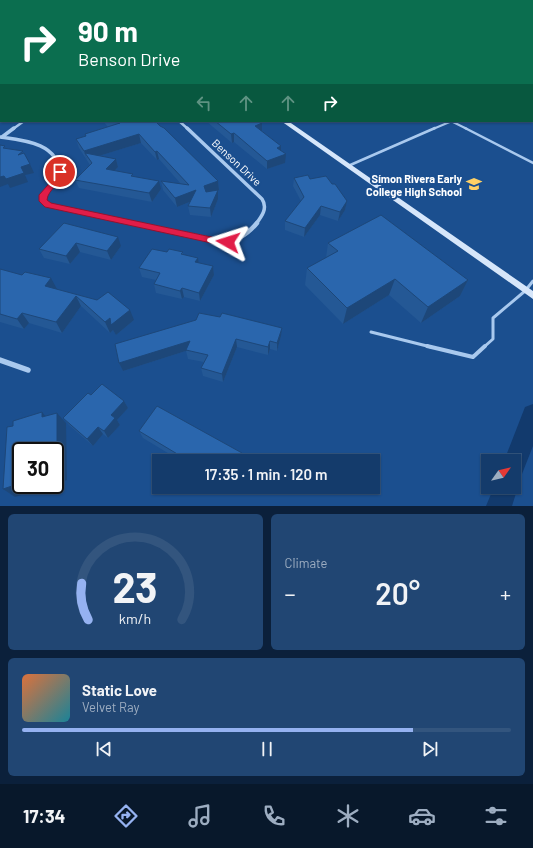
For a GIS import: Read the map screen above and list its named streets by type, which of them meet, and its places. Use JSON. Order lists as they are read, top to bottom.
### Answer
{
  "streets": {
    "street": ["Benson Drive"]
  },
  "places": {
    "school or university": ["Símon Rivera Early College High School"]
  },
  "north": "top right",
  "page": {
    "turn": ["90 m", "Benson Drive"],
    "limit": "30",
    "trip": "17:35 · 1 min · 120 m",
    "tile": "Climate",
    "heat": ["−", "20°", "+"],
    "song": ["Static Love", "Velvet Ray"],
    "tabs": "17:34",
    "gauge": ["23", "km/h"]
  }
}
